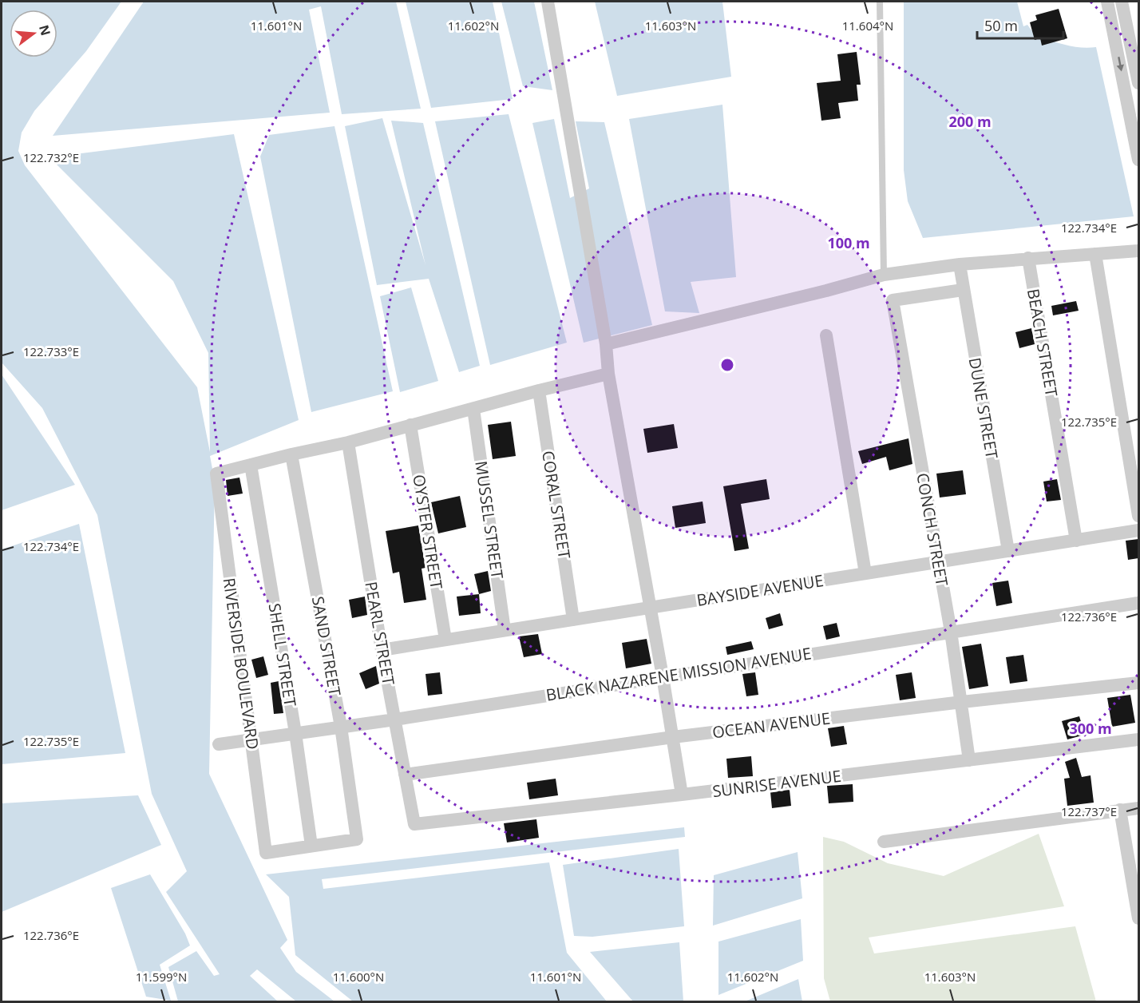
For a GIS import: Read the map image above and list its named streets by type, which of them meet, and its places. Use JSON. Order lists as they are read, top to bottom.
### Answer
{
  "streets": {
    "street": [
      "BEACH STREET",
      "DUNE STREET",
      "CORAL STREET",
      "MUSSEL STREET",
      "CONCH STREET",
      "OYSTER STREET",
      "BAYSIDE AVENUE",
      "PEARL STREET",
      "SAND STREET",
      "SHELL STREET",
      "RIVERSIDE BOULEVARD",
      "BLACK NAZARENE MISSION AVENUE",
      "OCEAN AVENUE",
      "SUNRISE AVENUE"
    ]
  },
  "crossings": [
    ["BEACH STREET", "BAYSIDE AVENUE"],
    ["DUNE STREET", "CONCH STREET"],
    ["DUNE STREET", "BAYSIDE AVENUE"],
    ["CORAL STREET", "BAYSIDE AVENUE"],
    ["MUSSEL STREET", "BAYSIDE AVENUE"],
    ["CONCH STREET", "BAYSIDE AVENUE"],
    ["CONCH STREET", "BLACK NAZARENE MISSION AVENUE"],
    ["CONCH STREET", "OCEAN AVENUE"],
    ["CONCH STREET", "SUNRISE AVENUE"],
    ["OYSTER STREET", "BAYSIDE AVENUE"],
    ["BAYSIDE AVENUE", "PEARL STREET"],
    ["PEARL STREET", "BLACK NAZARENE MISSION AVENUE"],
    ["PEARL STREET", "OCEAN AVENUE"],
    ["PEARL STREET", "SUNRISE AVENUE"],
    ["SAND STREET", "SHELL STREET"],
    ["SAND STREET", "RIVERSIDE BOULEVARD"],
    ["SAND STREET", "BLACK NAZARENE MISSION AVENUE"],
    ["SHELL STREET", "RIVERSIDE BOULEVARD"],
    ["SHELL STREET", "BLACK NAZARENE MISSION AVENUE"],
    ["RIVERSIDE BOULEVARD", "BLACK NAZARENE MISSION AVENUE"]
  ],
  "scale_bar": "50 m",
  "north": "right",
  "coordinates": [
    "11.601°N",
    "11.602°N",
    "11.603°N",
    "11.604°N",
    "122.732°E",
    "122.734°E",
    "122.733°E",
    "122.735°E",
    "122.736°E",
    "122.737°E",
    "11.599°N",
    "11.600°N"
  ],
  "rings": ["200 m", "100 m", "300 m"]
}
